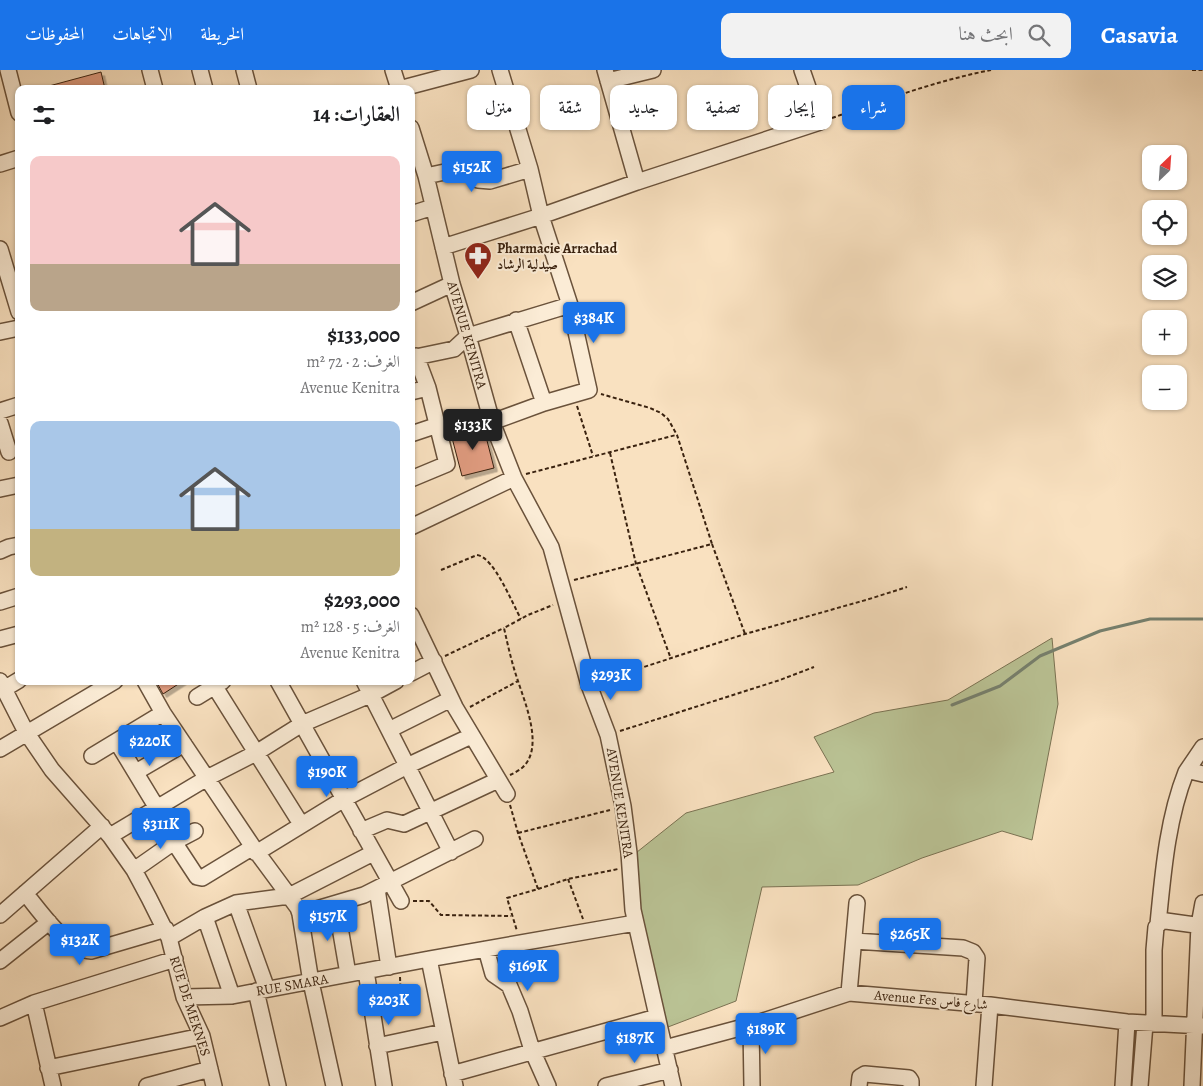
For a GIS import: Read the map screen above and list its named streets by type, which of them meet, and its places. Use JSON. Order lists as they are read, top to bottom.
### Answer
{
  "streets": {
    "street": [
      "AVENUE KENITRA",
      "RUE SMARA",
      "Avenue Fes شارع فاس",
      "RUE DE MEKNES"
    ]
  },
  "crossings": [
    ["AVENUE KENITRA", "RUE SMARA"],
    ["AVENUE KENITRA", "Avenue Fes شارع فاس"],
    ["RUE SMARA", "RUE DE MEKNES"]
  ],
  "places": {
    "pharmacy": ["Pharmacie Arrachad صيدلية الرشاد"]
  },
  "north": "top right",
  "page": {
    "header": "Casavia",
    "search": "ابحث هنا",
    "nav": ["الخريطة", "الاتجاهات", "المحفوظات"],
    "chip": [
      "شراء",
      "إيجار",
      "تصفية",
      "جديد",
      "شقة",
      "منزل"
    ],
    "heading": "العقارات: 14",
    "map_buttons": ["+", "−"],
    "list": [
      {
        "name": "$133,000",
        "note": "الغرف: 2 · 72 m² · Avenue Kenitra"
      },
      {
        "name": "$293,000",
        "note": "الغرف: 5 · 128 m² · Avenue Kenitra"
      }
    ],
    "price": [
      "$152K",
      "$384K",
      "$133K",
      "$293K",
      "$220K",
      "$190K",
      "$311K",
      "$157K",
      "$265K",
      "$132K",
      "$169K",
      "$203K",
      "$189K",
      "$187K"
    ]
  }
}
